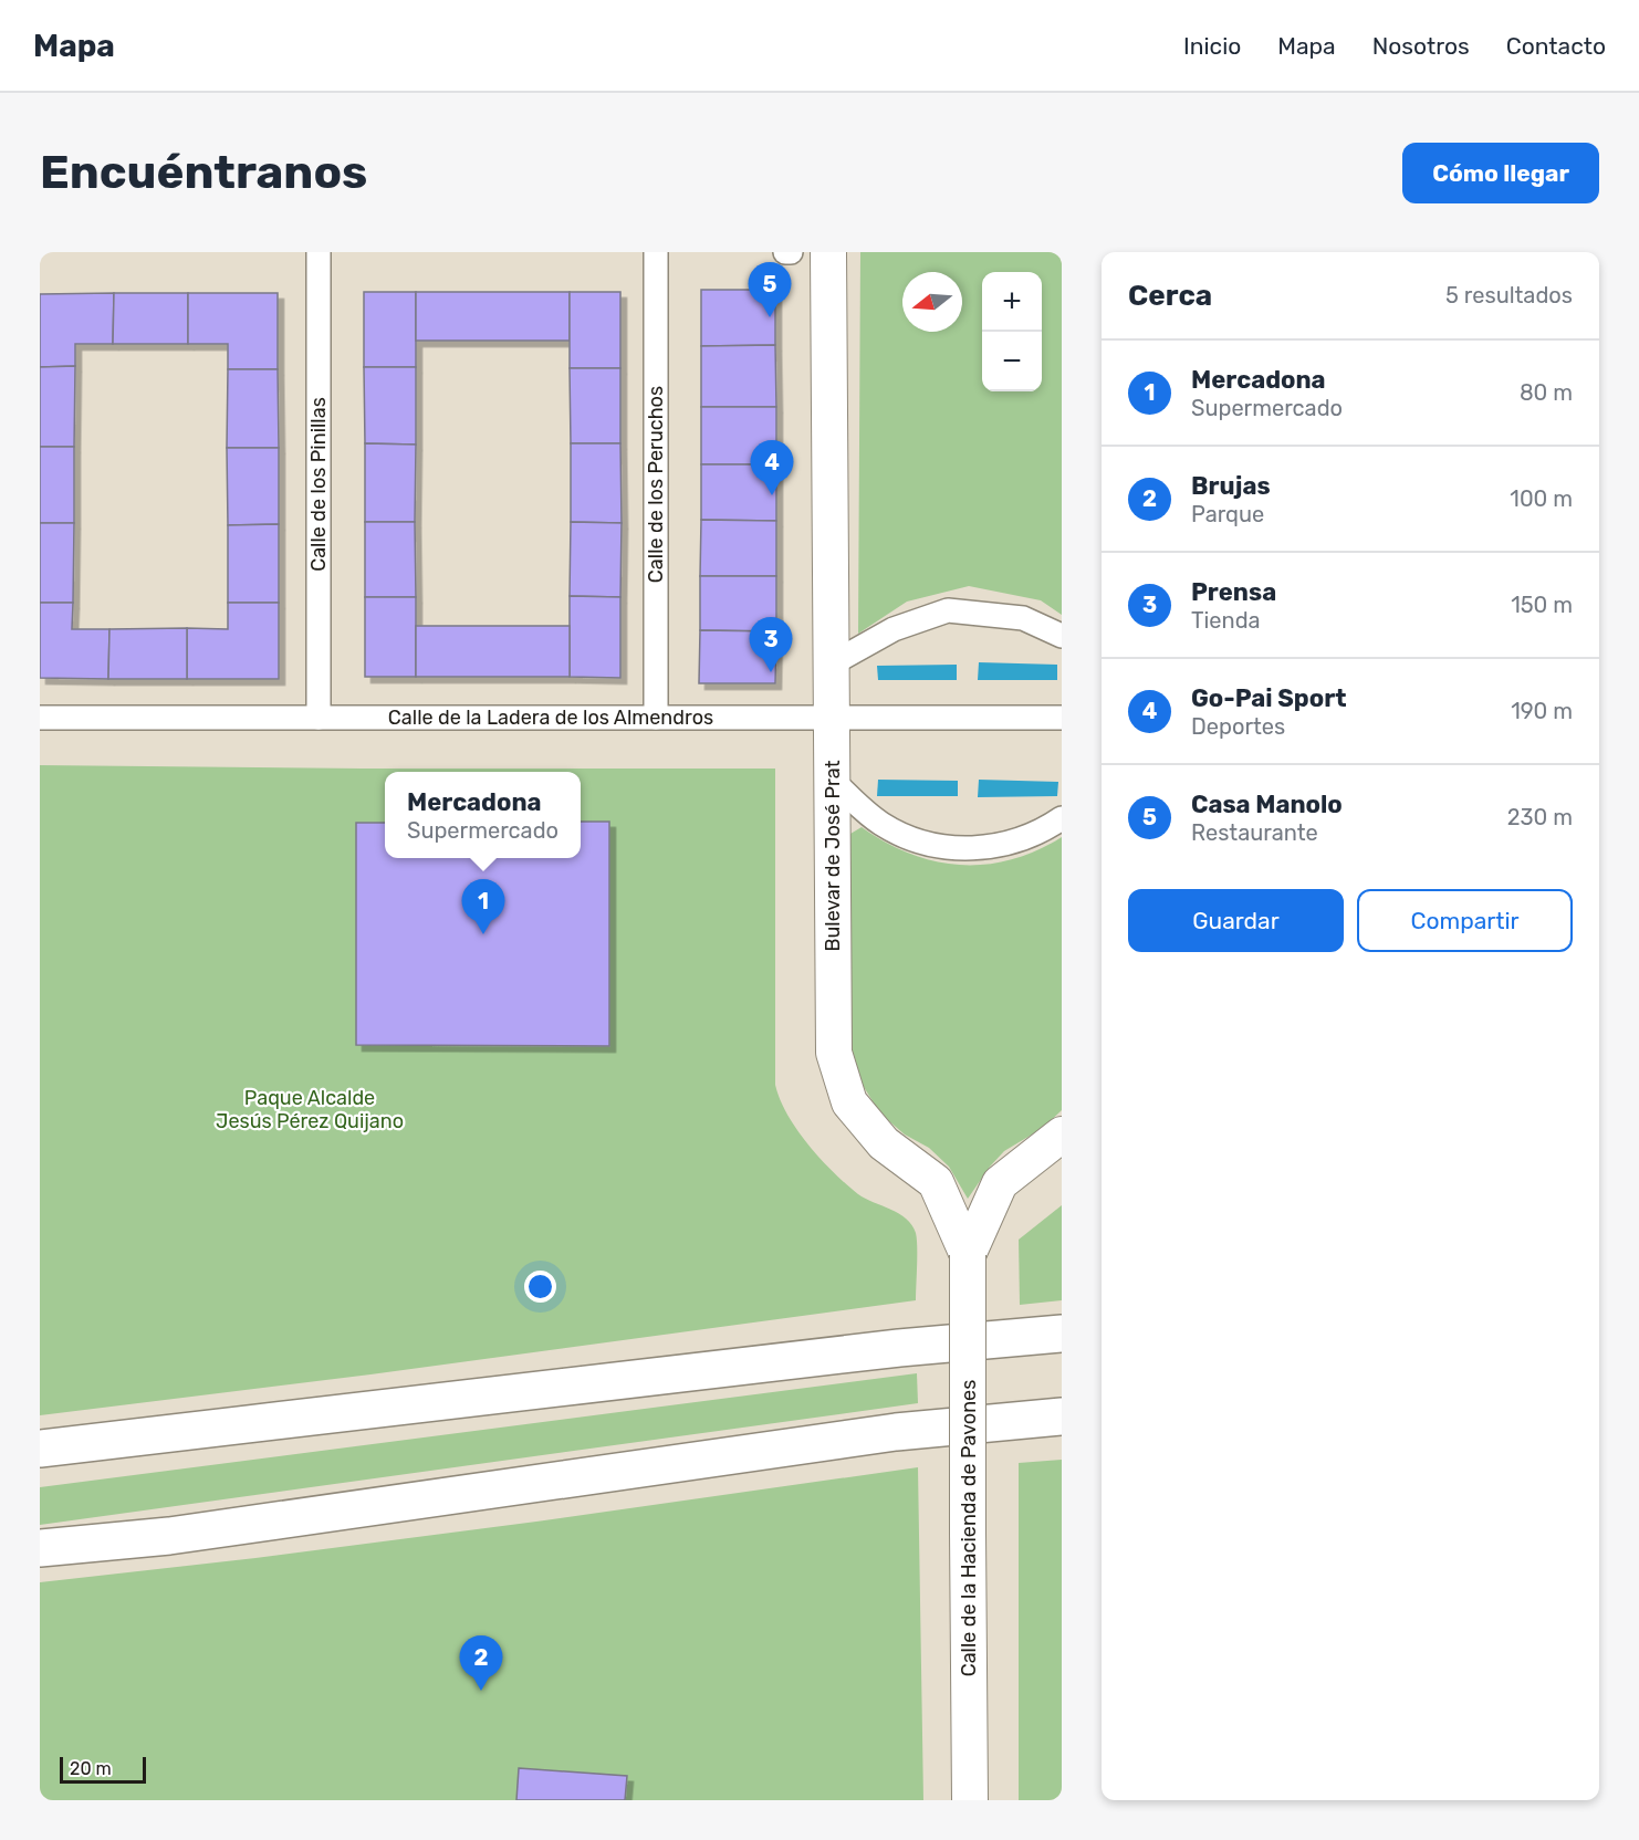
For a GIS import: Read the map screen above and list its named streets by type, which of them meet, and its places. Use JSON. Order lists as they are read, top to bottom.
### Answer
{
  "streets": {
    "street": [
      "Calle de los Pinillas",
      "Calle de los Peruchos",
      "Calle de la Ladera de los Almendros",
      "Bulevar de José Prat",
      "Calle de la Hacienda de Pavones"
    ]
  },
  "crossings": [
    ["Calle de los Pinillas", "Calle de la Ladera de los Almendros"],
    ["Calle de los Peruchos", "Calle de la Ladera de los Almendros"],
    ["Calle de la Ladera de los Almendros", "Bulevar de José Prat"],
    ["Bulevar de José Prat", "Calle de la Hacienda de Pavones"]
  ],
  "parks": ["Paque Alcalde Jesús Pérez Quijano"],
  "scale_bar": "20 m",
  "north": "left",
  "page": {
    "header": "Mapa",
    "nav": [
      "Inicio",
      "Mapa",
      "Nosotros",
      "Contacto"
    ],
    "buttons": [
      "Cómo llegar",
      ["Guardar", "Compartir"]
    ],
    "title": "Encuéntranos",
    "heading": ["Cerca", "5 resultados"],
    "pins": [
      "5",
      "4",
      "3",
      "1",
      "2"
    ],
    "map_buttons": ["+", "−"],
    "list": [
      {
        "mark": "1",
        "name": "Mercadona",
        "note": "Supermercado",
        "value": "80 m"
      },
      {
        "mark": "2",
        "name": "Brujas",
        "note": "Parque",
        "value": "100 m"
      },
      {
        "mark": "3",
        "name": "Prensa",
        "note": "Tienda",
        "value": "150 m"
      },
      {
        "mark": "4",
        "name": "Go-Pai Sport",
        "note": "Deportes",
        "value": "190 m"
      },
      {
        "mark": "5",
        "name": "Casa Manolo",
        "note": "Restaurante",
        "value": "230 m"
      }
    ],
    "popup": ["Mercadona", "Supermercado"],
    "scale": "20 m"
  }
}
